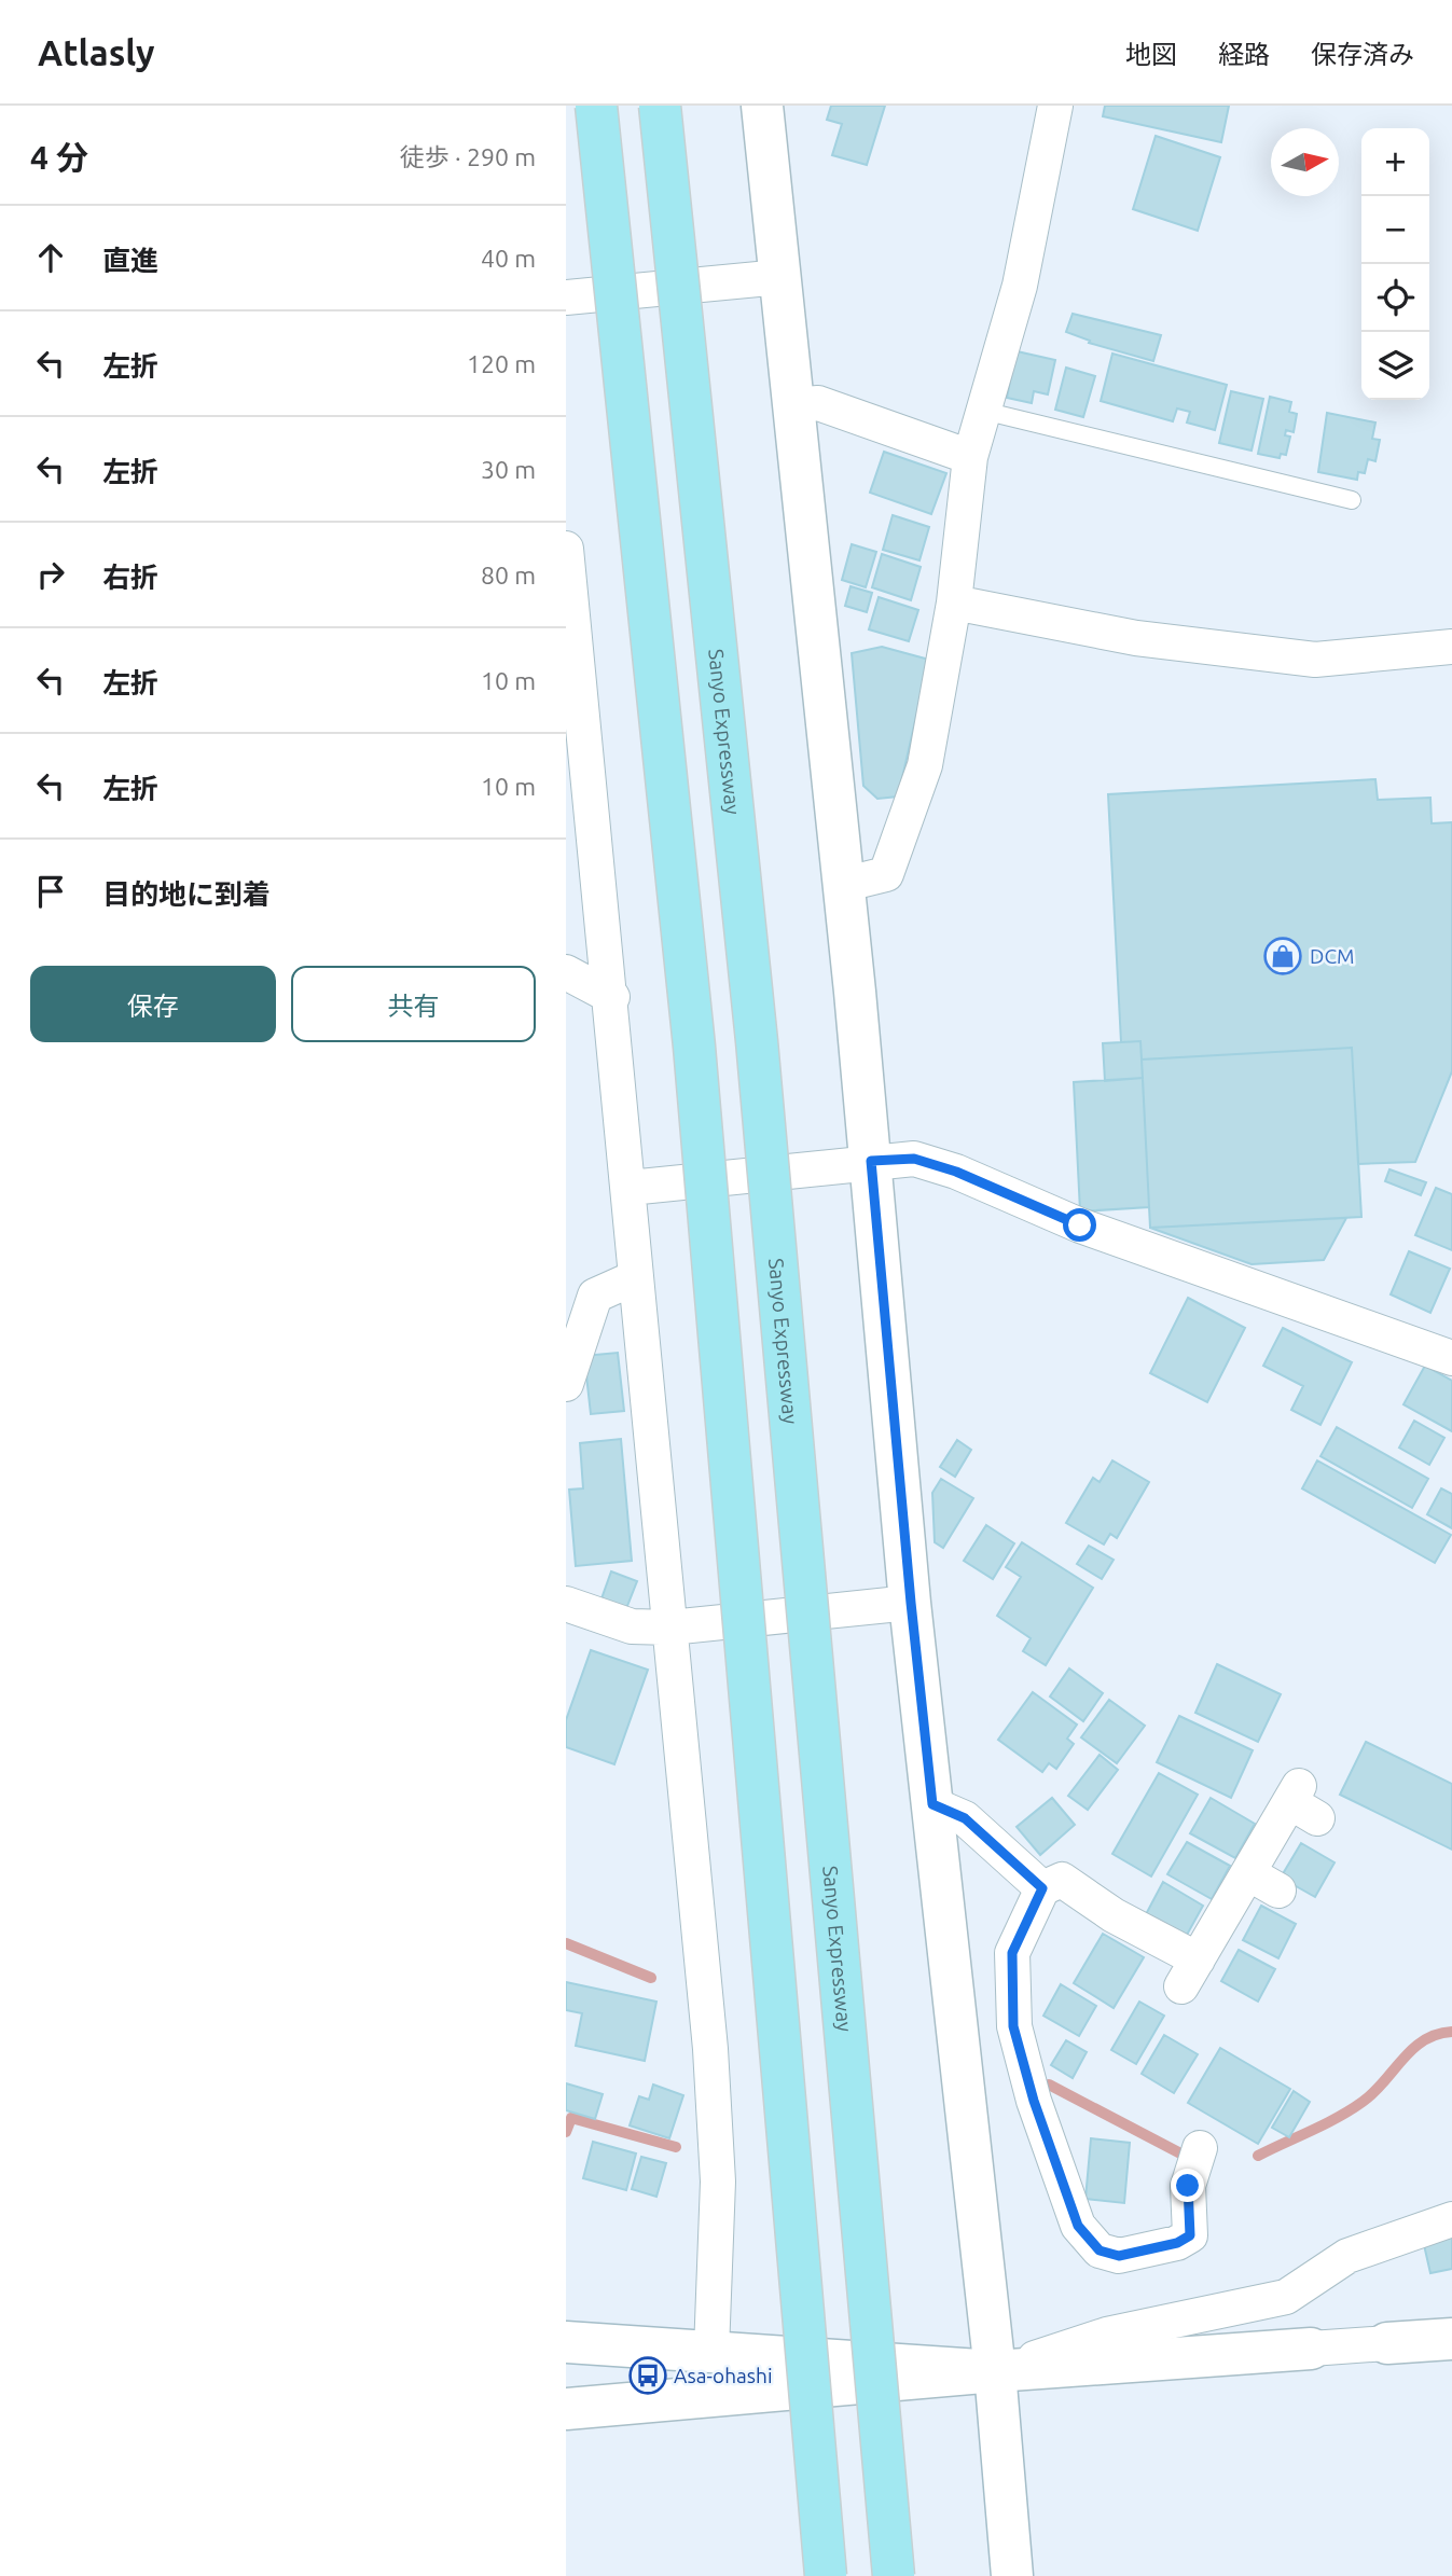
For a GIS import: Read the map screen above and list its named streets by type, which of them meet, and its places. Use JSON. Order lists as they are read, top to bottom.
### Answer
{
  "streets": {
    "highway": ["Sanyo Expressway"]
  },
  "places": {
    "shop": ["DCM"],
    "bus stop": ["Asa-ohashi"]
  },
  "north": "right",
  "page": {
    "header": "Atlasly",
    "nav": ["地図", "経路", "保存済み"],
    "heading": ["4 分", "徒歩 · 290 m"],
    "map_buttons": ["+", "−"],
    "list": [
      ["直進", "40 m"],
      ["左折", "120 m"],
      ["左折", "30 m"],
      ["右折", "80 m"],
      ["左折", "10 m"],
      ["左折", "10 m"],
      "目的地に到着"
    ],
    "buttons": ["保存", "共有"]
  }
}
